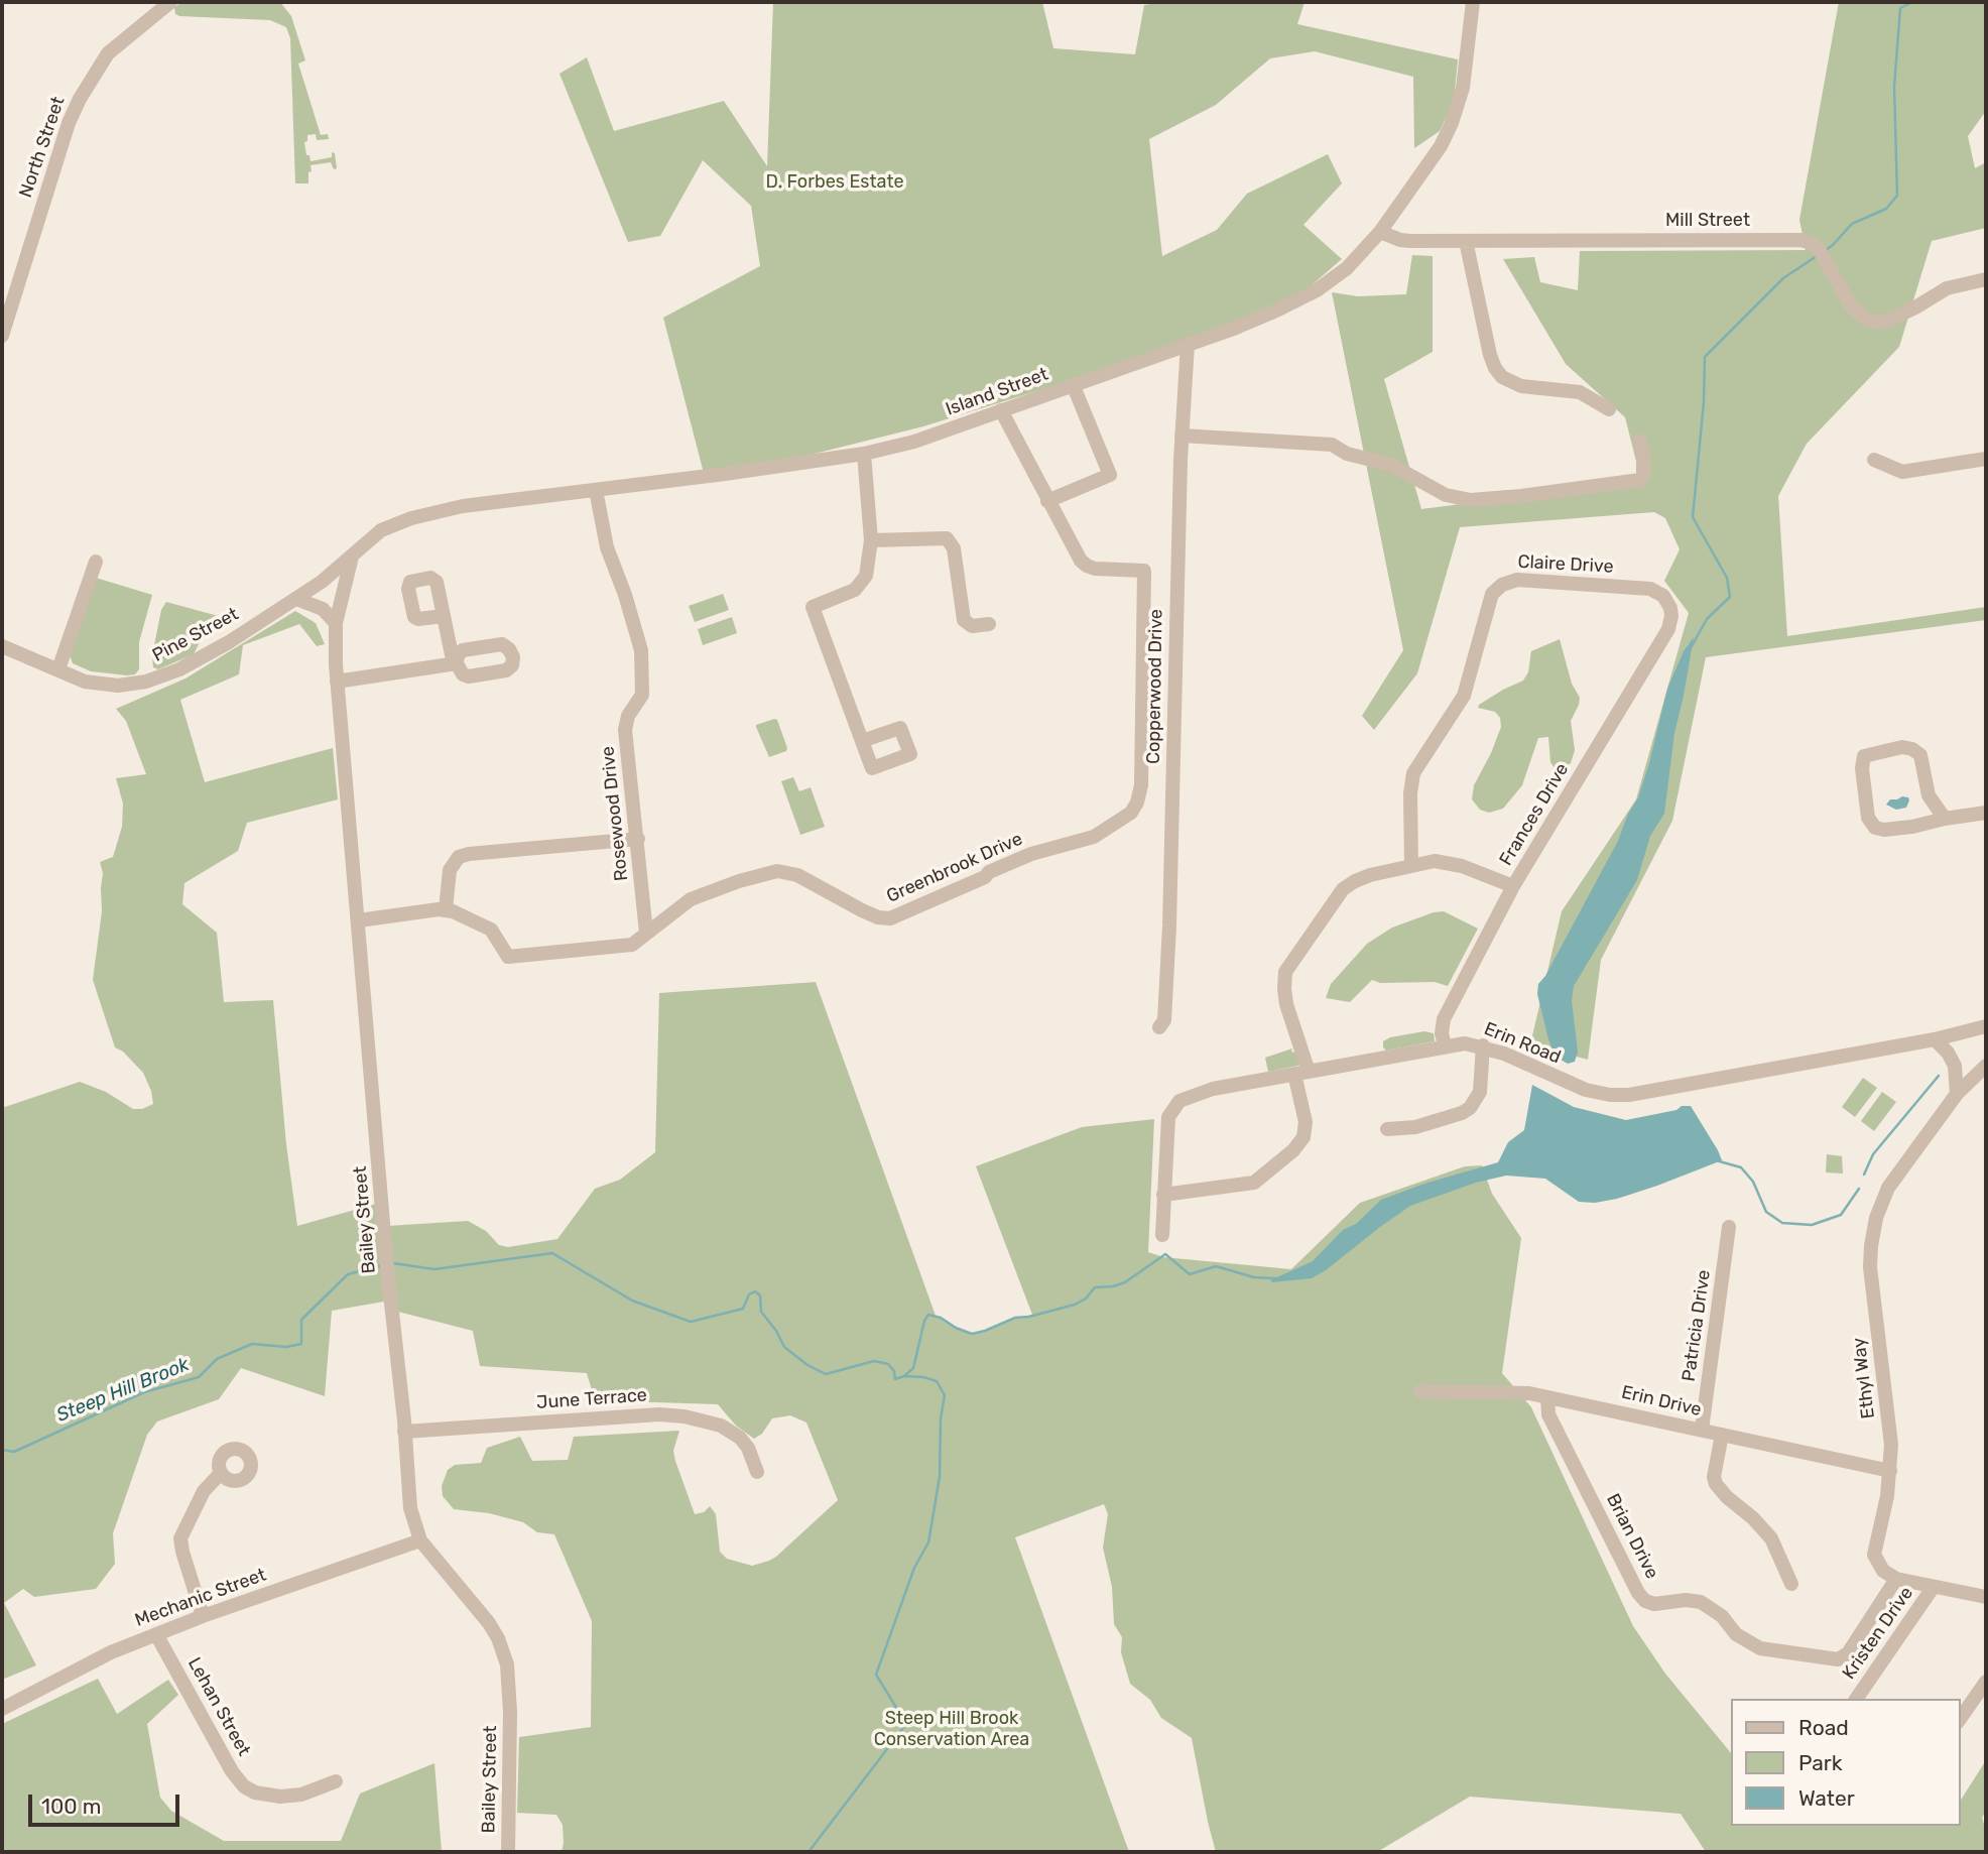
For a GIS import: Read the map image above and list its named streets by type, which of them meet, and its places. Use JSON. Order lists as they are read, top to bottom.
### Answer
{
  "streets": {
    "street": [
      "North Street",
      "Mill Street",
      "Island Street",
      "Claire Drive",
      "Pine Street",
      "Copperwood Drive",
      "Rosewood Drive",
      "Frances Drive",
      "Greenbrook Drive",
      "Erin Road",
      "Bailey Street",
      "Patricia Drive",
      "Ethyl Way",
      "June Terrace",
      "Erin Drive",
      "Brian Drive",
      "Mechanic Street",
      "Kristen Drive",
      "Lehan Street"
    ]
  },
  "crossings": [
    ["Mill Street", "Island Street"],
    ["Island Street", "Pine Street"],
    ["Island Street", "Copperwood Drive"],
    ["Island Street", "Rosewood Drive"],
    ["Island Street", "Greenbrook Drive"],
    ["Island Street", "Bailey Street"],
    ["Claire Drive", "Frances Drive"],
    ["Pine Street", "Bailey Street"],
    ["Rosewood Drive", "Greenbrook Drive"],
    ["Frances Drive", "Erin Road"],
    ["Bailey Street", "June Terrace"],
    ["Bailey Street", "Mechanic Street"],
    ["Patricia Drive", "Erin Drive"],
    ["Ethyl Way", "Erin Drive"],
    ["Ethyl Way", "Brian Drive"],
    ["Erin Drive", "Brian Drive"],
    ["Mechanic Street", "Lehan Street"]
  ],
  "water": ["Steep Hill Brook"],
  "parks": ["D. Forbes Estate", "Steep Hill Brook Conservation Area"],
  "legend": ["Road", "Park", "Water"],
  "scale_bar": "100 m"
}
